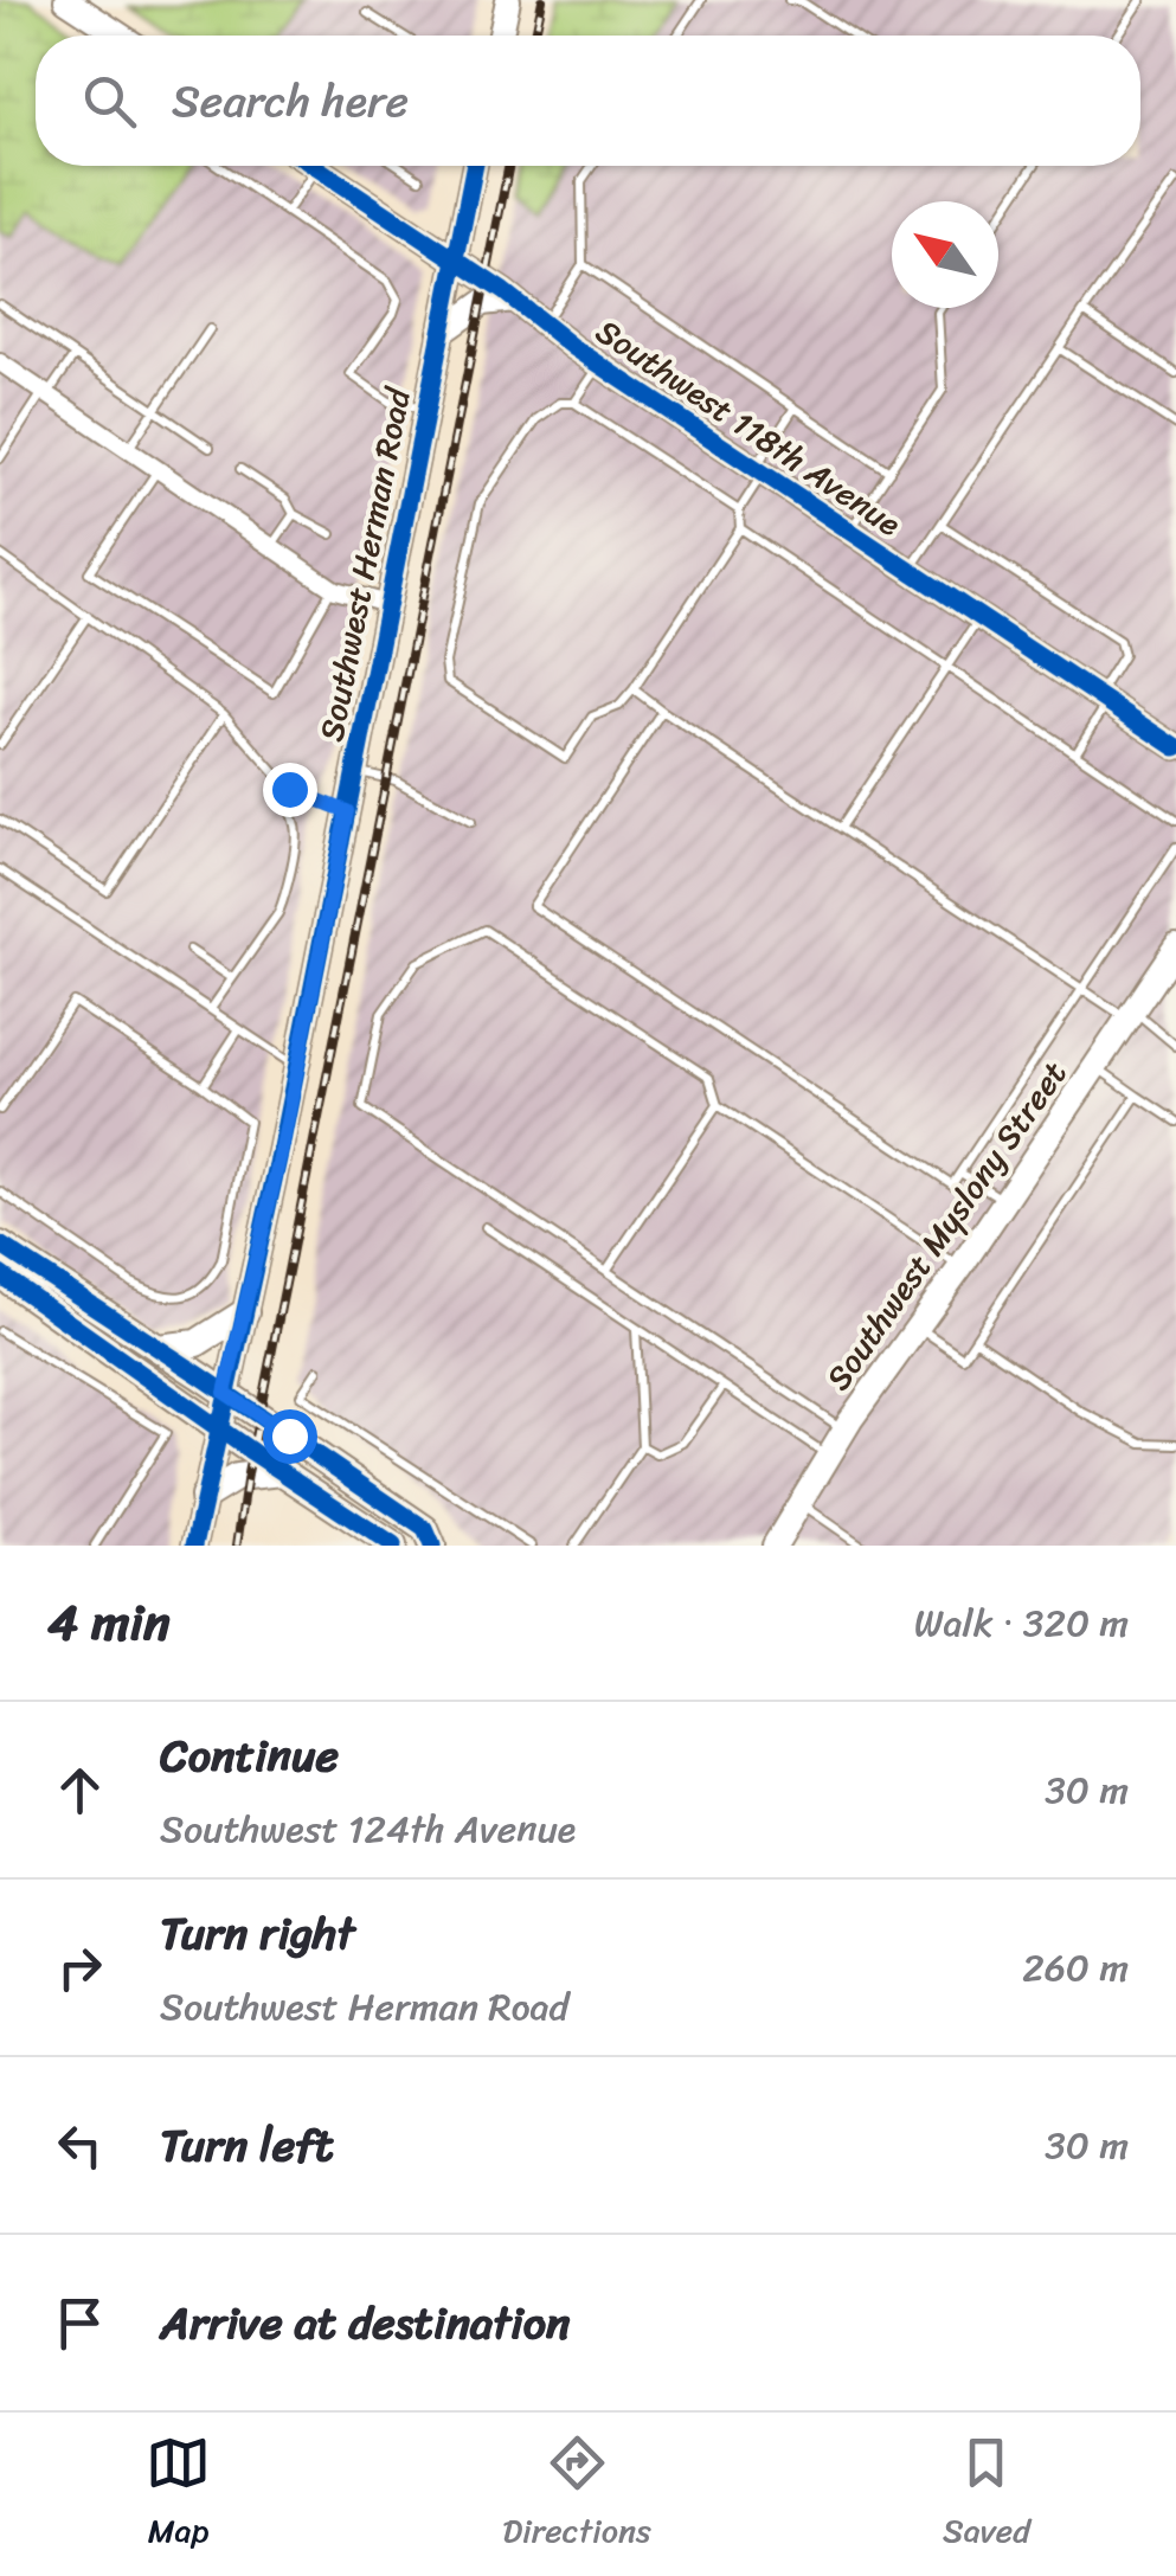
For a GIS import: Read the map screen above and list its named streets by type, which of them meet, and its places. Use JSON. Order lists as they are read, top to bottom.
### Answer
{
  "streets": {
    "street": ["Southwest 118th Avenue", "Southwest Herman Road", "Southwest Myslony Street"]
  },
  "crossings": [
    ["Southwest 118th Avenue", "Southwest Herman Road"]
  ],
  "north": "top left",
  "page": {
    "search": "Search here",
    "heading": ["4 min", "Walk · 320 m"],
    "list": [
      ["Continue", "Southwest 124th Avenue", "30 m"],
      ["Turn right", "Southwest Herman Road", "260 m"],
      ["Turn left", "30 m"],
      "Arrive at destination"
    ],
    "nav": ["Map", "Directions", "Saved"]
  }
}
